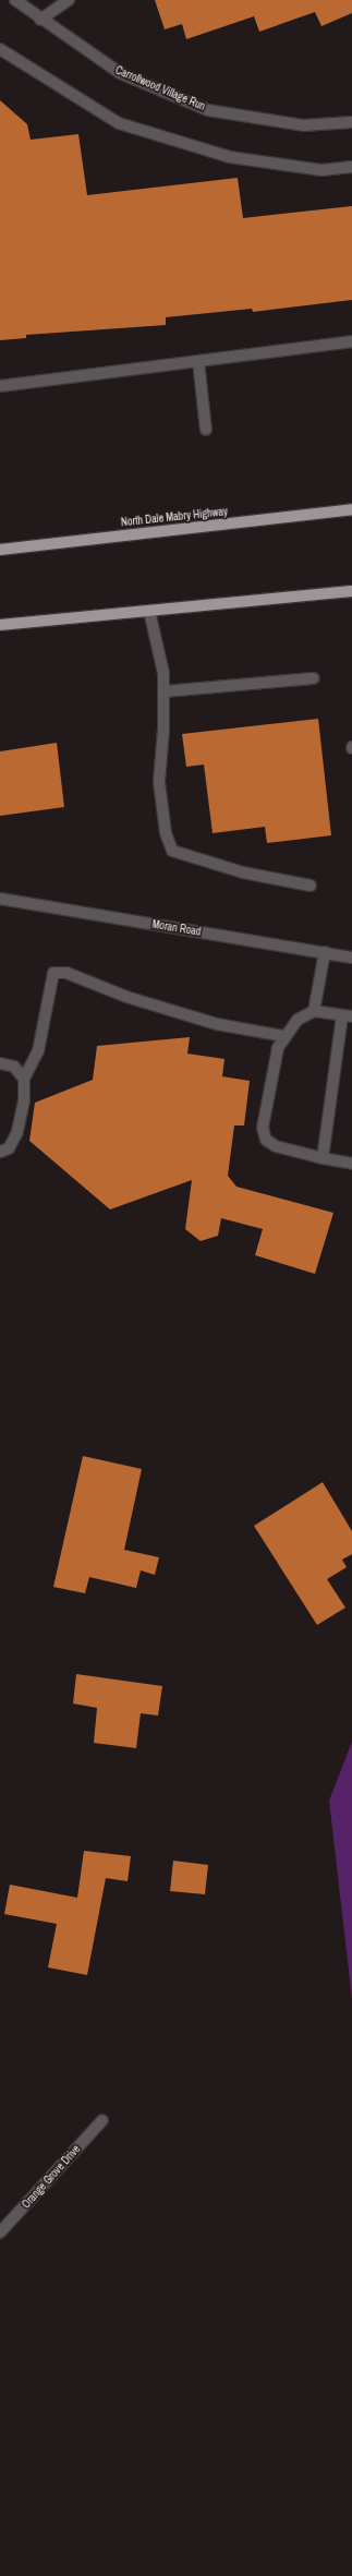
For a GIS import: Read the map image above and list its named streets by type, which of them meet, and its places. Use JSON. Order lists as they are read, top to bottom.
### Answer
{
  "streets": {
    "main road": ["North Dale Mabry Highway"],
    "street": ["Carrollwood Village Run", "Moran Road", "Orange Grove Drive"]
  }
}
